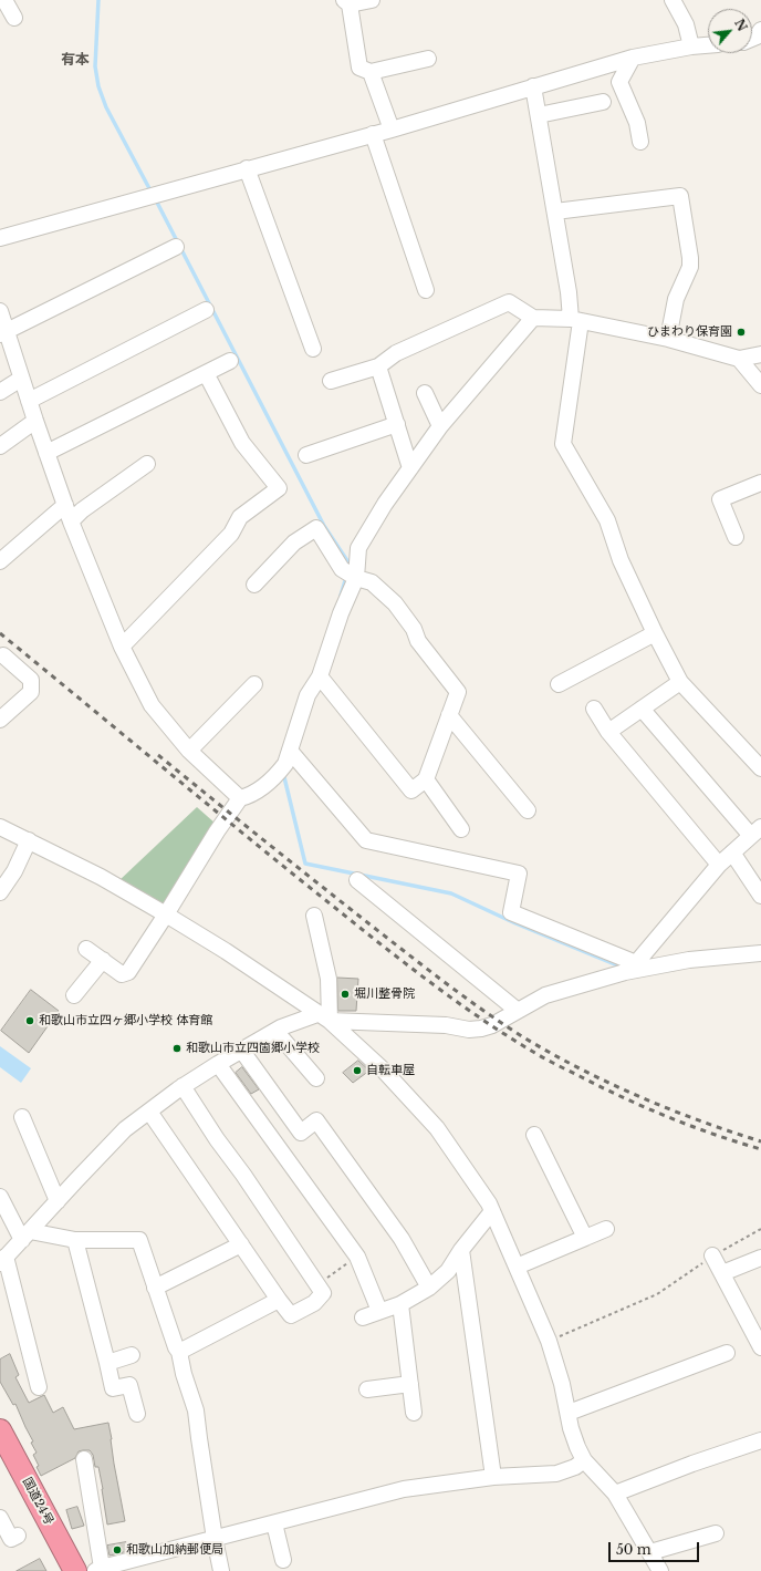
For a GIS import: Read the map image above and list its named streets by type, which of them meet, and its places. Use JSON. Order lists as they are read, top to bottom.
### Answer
{
  "streets": {
    "highway": ["国道24号"]
  },
  "districts": ["有本"],
  "places": [
    "ひまわり保育園",
    "堀川整骨院",
    "和歌山市立四ヶ郷小学校 体育館",
    "和歌山市立四箇郷小学校",
    "自転車屋",
    "和歌山加納郵便局"
  ],
  "scale_bar": "50 m",
  "north": "top right"
}
